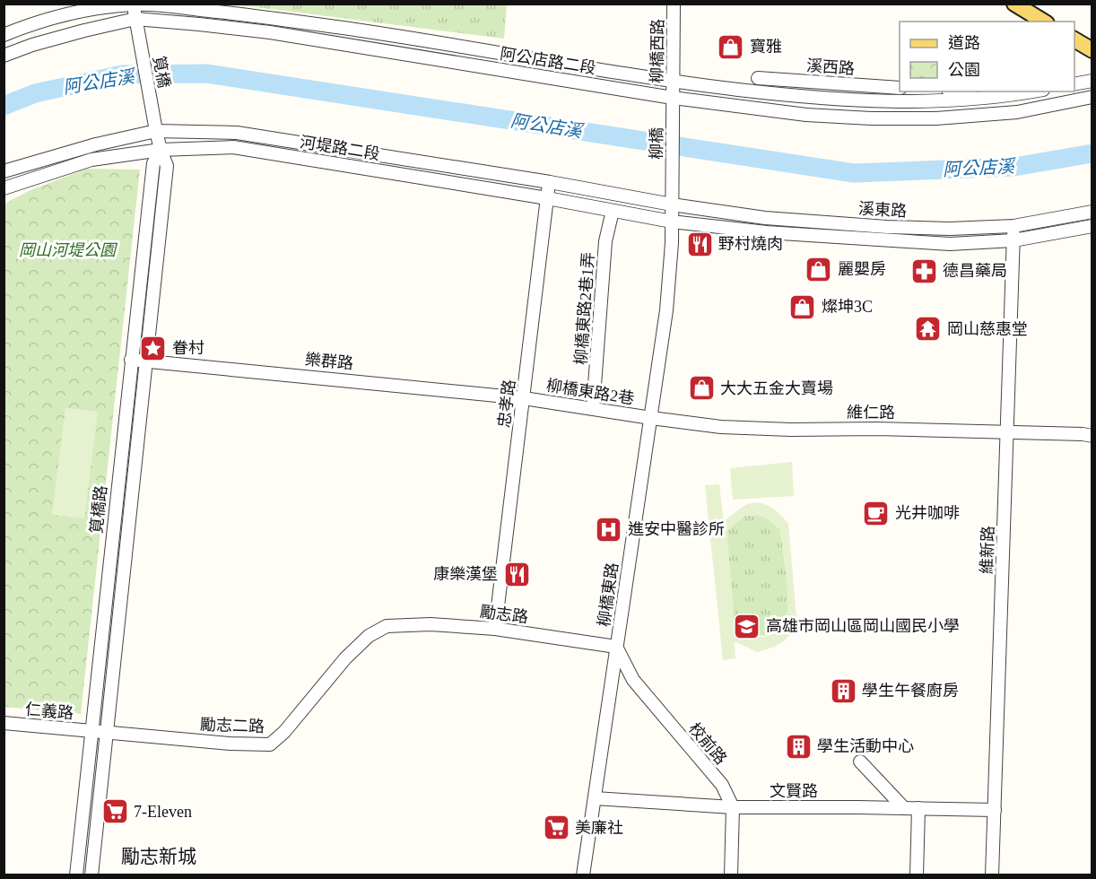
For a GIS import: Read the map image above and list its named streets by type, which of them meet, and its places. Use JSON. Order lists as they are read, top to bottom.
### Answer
{
  "streets": {
    "street": [
      "柳橋西路",
      "阿公店路二段",
      "溪西路",
      "筧橋",
      "柳橋",
      "河堤路二段",
      "溪東路",
      "柳橋東路2巷1弄",
      "樂群路",
      "柳橋東路2巷",
      "忠孝路",
      "維仁路",
      "筧橋路",
      "維新路",
      "柳橋東路",
      "勵志路",
      "仁義路",
      "勵志二路",
      "校前路",
      "文賢路"
    ]
  },
  "crossings": [
    ["柳橋西路", "阿公店路二段"],
    ["柳橋西路", "柳橋"],
    ["阿公店路二段", "筧橋"],
    ["阿公店路二段", "柳橋"],
    ["筧橋", "河堤路二段"],
    ["筧橋", "筧橋路"],
    ["柳橋", "柳橋東路"],
    ["河堤路二段", "溪東路"],
    ["河堤路二段", "柳橋東路2巷1弄"],
    ["河堤路二段", "忠孝路"],
    ["河堤路二段", "筧橋路"],
    ["河堤路二段", "柳橋東路"],
    ["溪東路", "維新路"],
    ["溪東路", "柳橋東路"],
    ["柳橋東路2巷1弄", "柳橋東路2巷"],
    ["樂群路", "柳橋東路2巷"],
    ["樂群路", "忠孝路"],
    ["樂群路", "筧橋路"],
    ["柳橋東路2巷", "忠孝路"],
    ["柳橋東路2巷", "維仁路"],
    ["柳橋東路2巷", "柳橋東路"],
    ["忠孝路", "勵志路"],
    ["維仁路", "維新路"],
    ["維仁路", "柳橋東路"],
    ["筧橋路", "仁義路"],
    ["筧橋路", "勵志二路"],
    ["維新路", "文賢路"],
    ["柳橋東路", "勵志路"],
    ["柳橋東路", "校前路"],
    ["柳橋東路", "文賢路"],
    ["勵志路", "勵志二路"],
    ["勵志路", "校前路"],
    ["仁義路", "勵志二路"],
    ["校前路", "文賢路"]
  ],
  "districts": ["勵志新城"],
  "water": ["阿公店溪"],
  "parks": ["岡山河堤公園"],
  "places": {
    "shop": [
      "寶雅",
      "麗嬰房",
      "燦坤3C",
      "大大五金大賣場"
    ],
    "restaurant": ["野村燒肉", "康樂漢堡"],
    "pharmacy": ["德昌藥局"],
    "temple": ["岡山慈惠堂"],
    "place": ["眷村"],
    "cafe": ["光井咖啡"],
    "hospital": ["進安中醫診所"],
    "school or university": ["高雄市岡山區岡山國民小學"],
    "building": ["學生午餐廚房", "學生活動中心"],
    "supermarket": ["7-Eleven", "美廉社"]
  },
  "legend": ["道路", "公園"]
}
